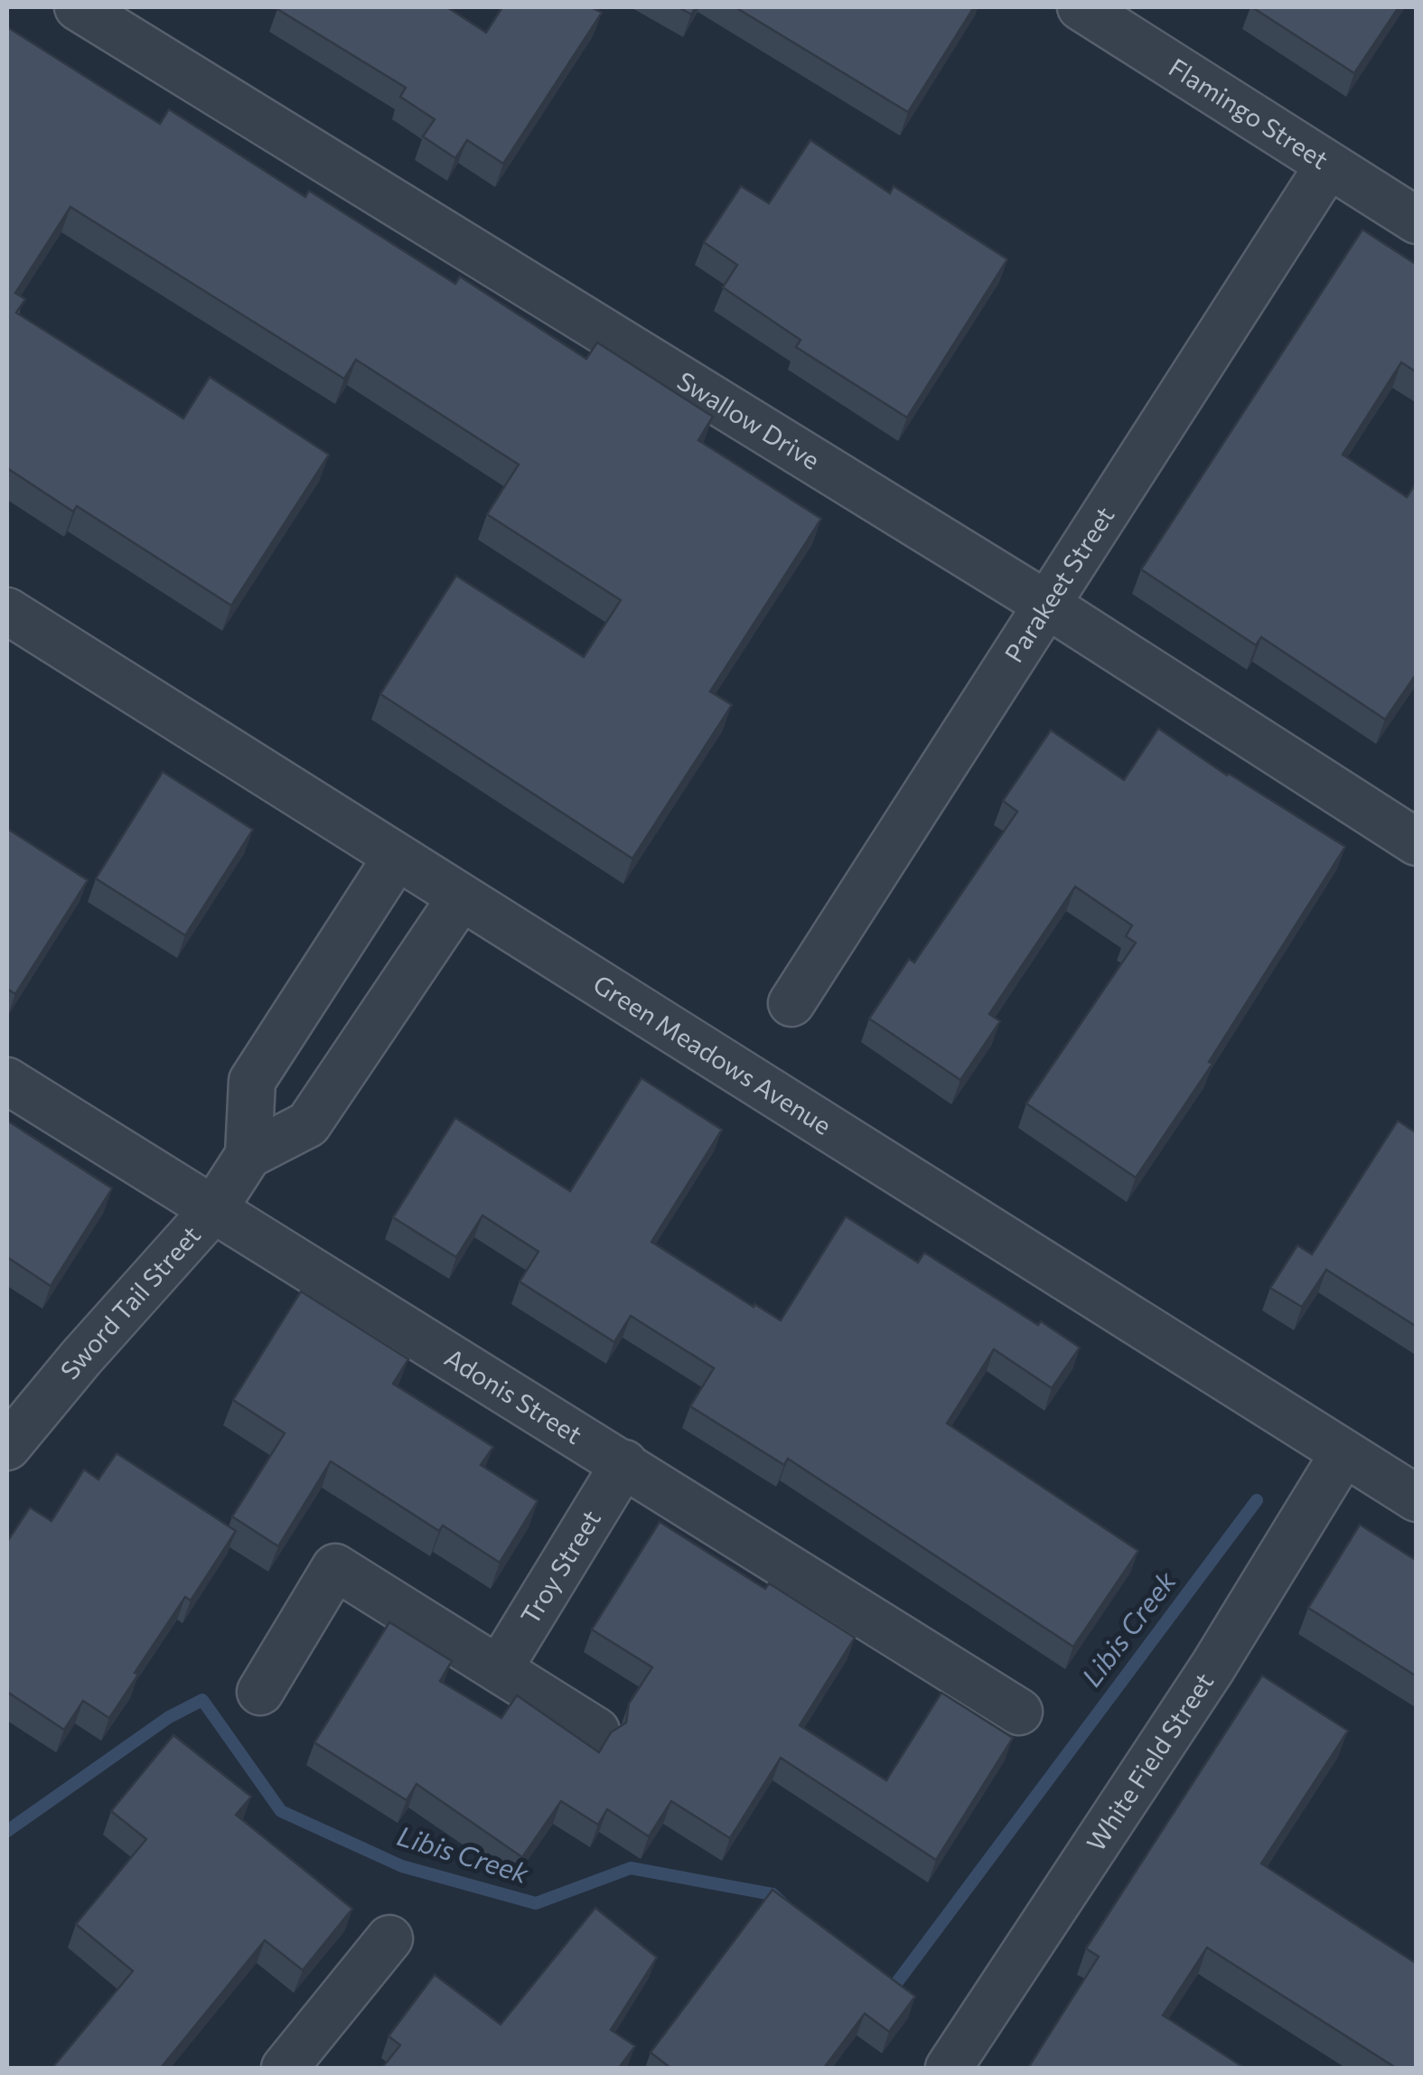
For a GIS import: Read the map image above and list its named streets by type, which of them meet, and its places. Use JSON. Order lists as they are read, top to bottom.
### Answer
{
  "streets": {
    "street": [
      "Flamingo Street",
      "Swallow Drive",
      "Parakeet Street",
      "Green Meadows Avenue",
      "Sword Tail Street",
      "Adonis Street",
      "Troy Street",
      "White Field Street"
    ]
  },
  "crossings": [
    ["Flamingo Street", "Parakeet Street"],
    ["Swallow Drive", "Parakeet Street"],
    ["Green Meadows Avenue", "Sword Tail Street"],
    ["Green Meadows Avenue", "White Field Street"],
    ["Sword Tail Street", "Adonis Street"],
    ["Adonis Street", "Troy Street"]
  ],
  "water": ["Libis Creek"]
}
